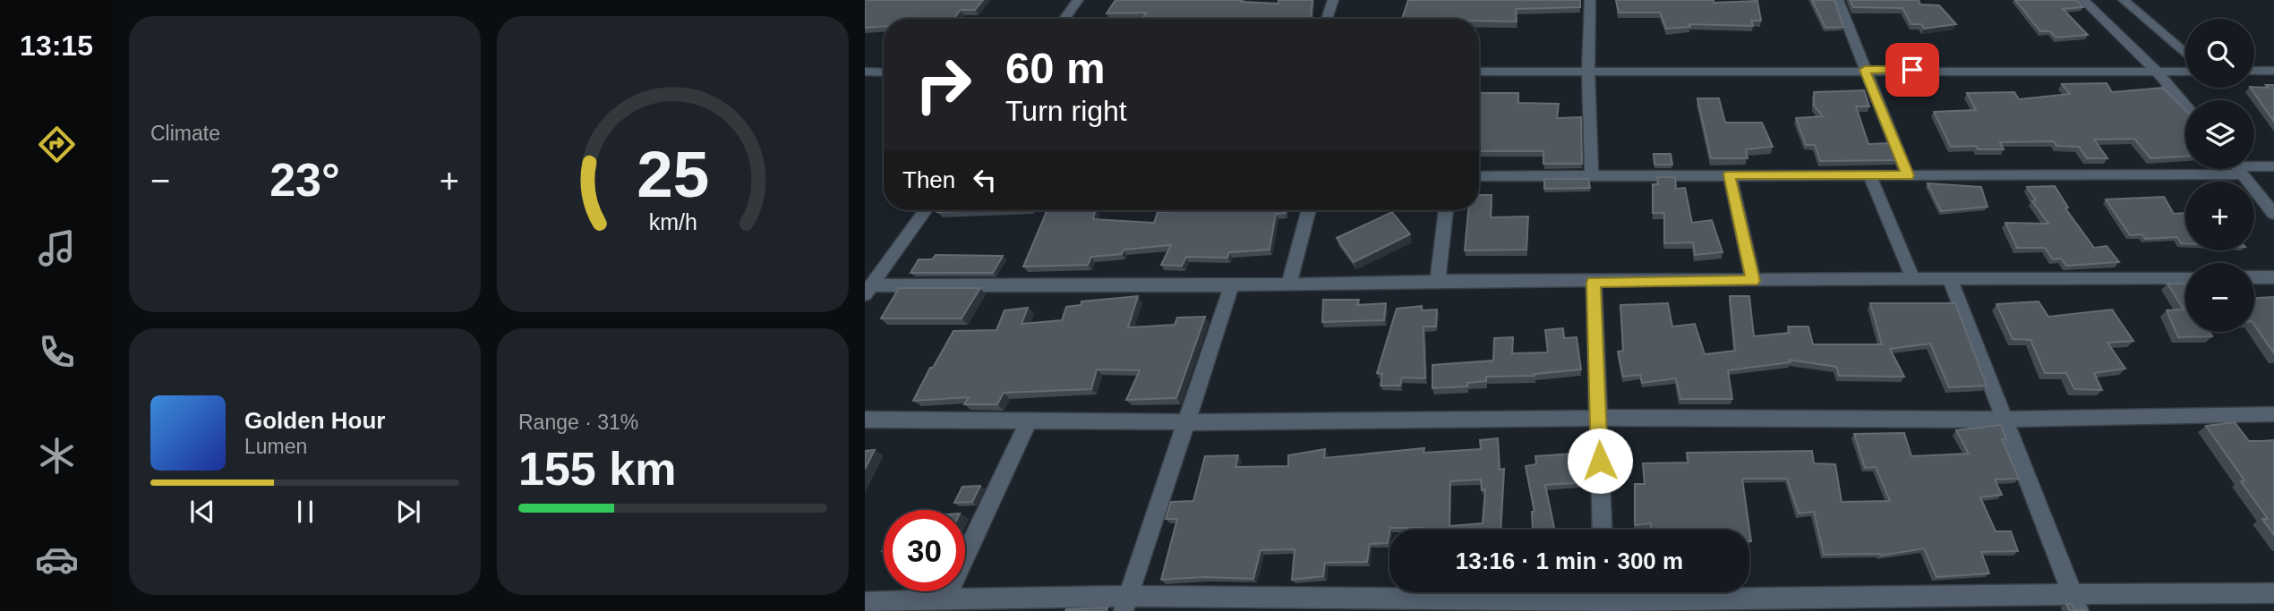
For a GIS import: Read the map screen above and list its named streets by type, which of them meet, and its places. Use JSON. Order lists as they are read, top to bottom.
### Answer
{
  "page": {
    "tabs": "13:15",
    "tile": [
      "Climate",
      ["Range · 31%", "155 km"]
    ],
    "map_buttons": ["+", "−"],
    "turn": ["60 m", "Turn right"],
    "then": "Then",
    "heat": ["−", "23°", "+"],
    "song": ["Golden Hour", "Lumen"],
    "limit": "30",
    "trip": "13:16 · 1 min · 300 m",
    "gauge": ["25", "km/h"]
  }
}
